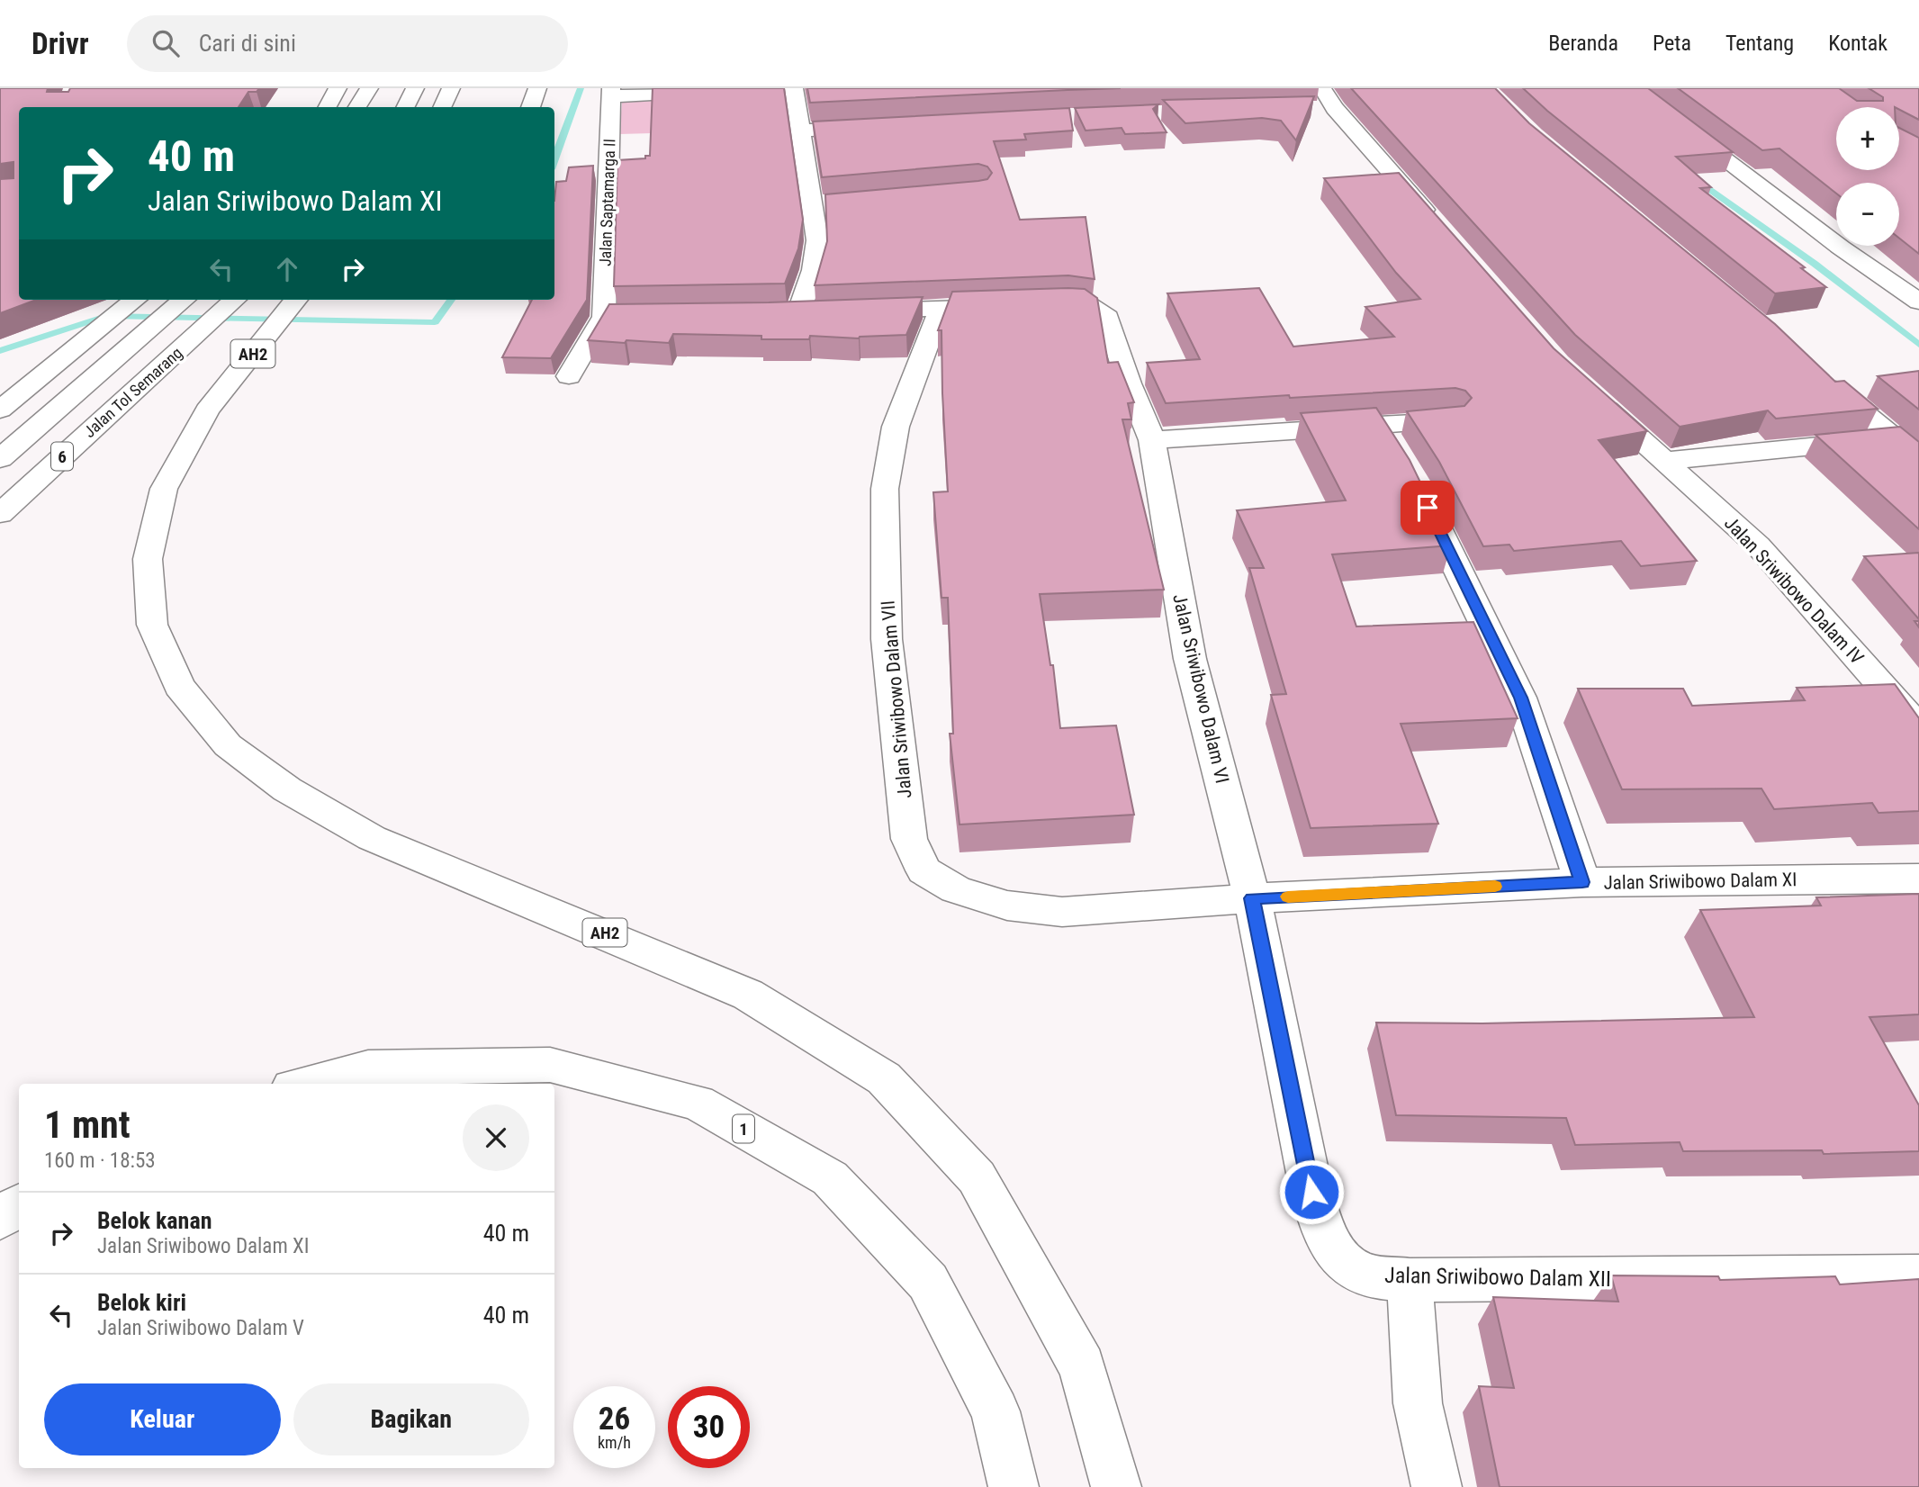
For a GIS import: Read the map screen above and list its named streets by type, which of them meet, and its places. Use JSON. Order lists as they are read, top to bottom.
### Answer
{
  "streets": {
    "main road": [
      "Jalan Saptamarga II",
      "AH2",
      "Jalan Tol Semarang",
      "6",
      "Jalan Sriwibowo Dalam IV",
      "Jalan Sriwibowo Dalam VI",
      "Jalan Sriwibowo Dalam VII",
      "Jalan Sriwibowo Dalam XI",
      "1",
      "Jalan Sriwibowo Dalam XII"
    ]
  },
  "crossings": [
    ["Jalan Sriwibowo Dalam VI", "Jalan Sriwibowo Dalam VII"],
    ["Jalan Sriwibowo Dalam VI", "Jalan Sriwibowo Dalam XI"],
    ["Jalan Sriwibowo Dalam VI", "Jalan Sriwibowo Dalam XII"],
    ["Jalan Sriwibowo Dalam VII", "Jalan Sriwibowo Dalam XI"],
    ["Jalan Sriwibowo Dalam XI", "Jalan Sriwibowo Dalam XII"]
  ],
  "page": {
    "header": "Drivr",
    "search": "Cari di sini",
    "nav": [
      "Beranda",
      "Peta",
      "Tentang",
      "Kontak"
    ],
    "map_buttons": ["+", "−"],
    "turn": ["40 m", "Jalan Sriwibowo Dalam XI"],
    "heading": ["1 mnt", "160 m · 18:53"],
    "list": [
      {
        "name": "Belok kanan",
        "note": "Jalan Sriwibowo Dalam XI",
        "value": "40 m"
      },
      {
        "name": "Belok kiri",
        "note": "Jalan Sriwibowo Dalam V",
        "value": "40 m"
      }
    ],
    "buttons": ["Keluar", "Bagikan"],
    "speed": "26 km/h",
    "limit": "30"
  }
}
